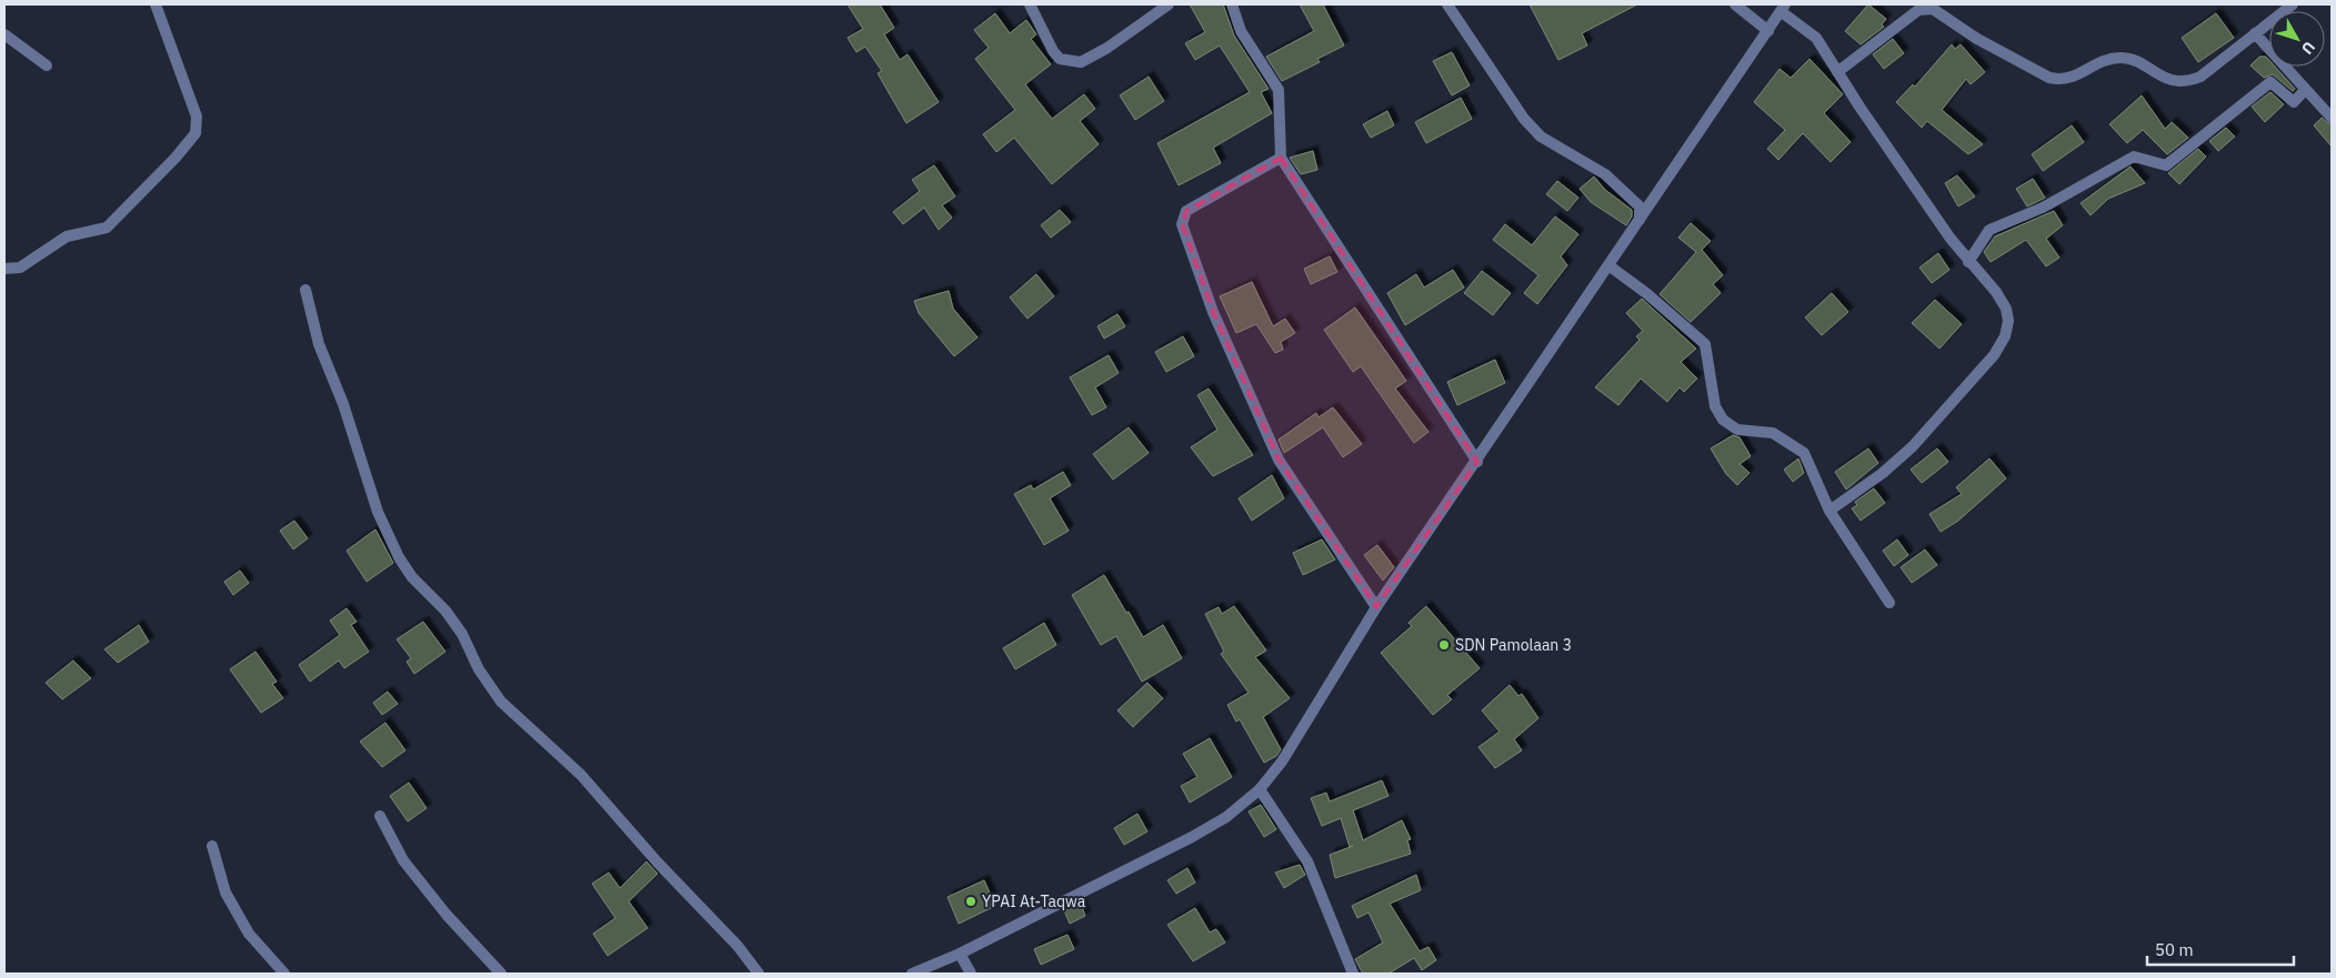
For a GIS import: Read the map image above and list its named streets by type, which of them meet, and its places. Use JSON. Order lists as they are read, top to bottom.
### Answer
{
  "places": ["SDN Pamolaan 3", "YPAI At-Taqwa"],
  "scale_bar": "50 m",
  "north": "bottom right"
}
